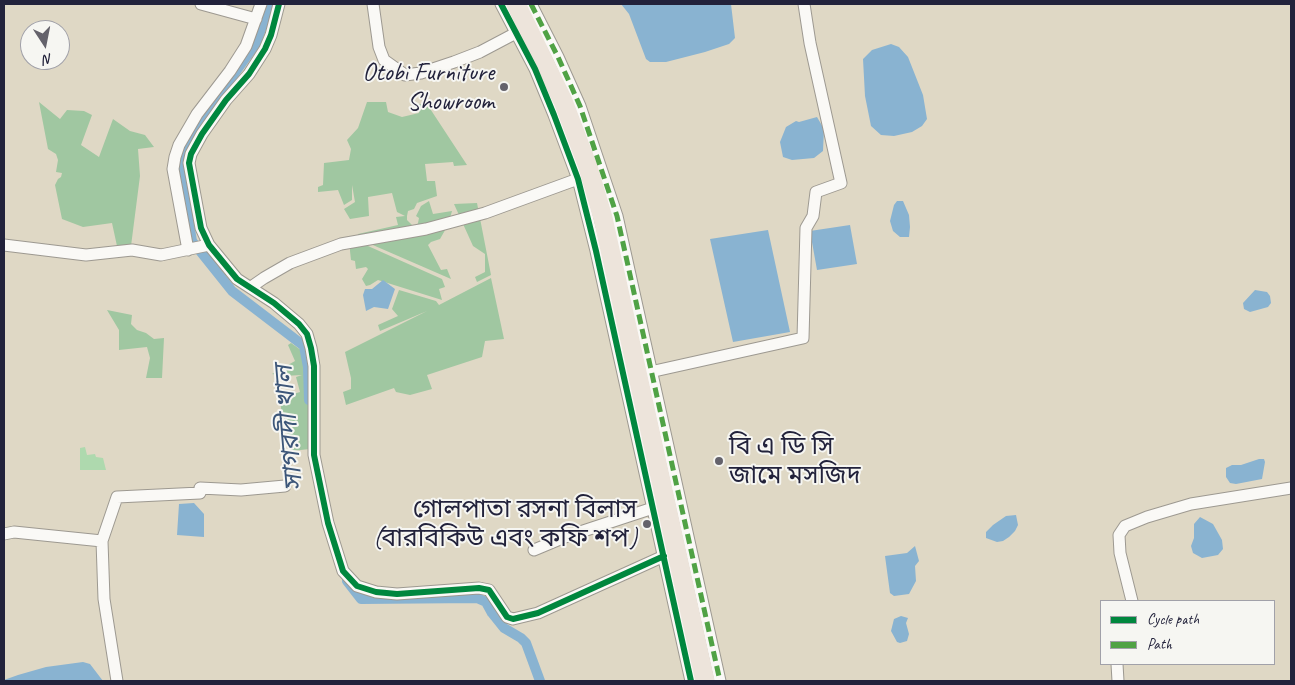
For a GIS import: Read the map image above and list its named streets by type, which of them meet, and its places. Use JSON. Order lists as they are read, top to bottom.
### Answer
{
  "water": ["সাগরদী খাল"],
  "places": ["Otobi Furniture Showroom", "বি এ ডি সি জামে মসজিদ", "গোলপাতা রসনা বিলাস (বারবিকিউ এবং কফি শপ)"],
  "legend": ["Cycle path", "Path"],
  "north": "bottom"
}
